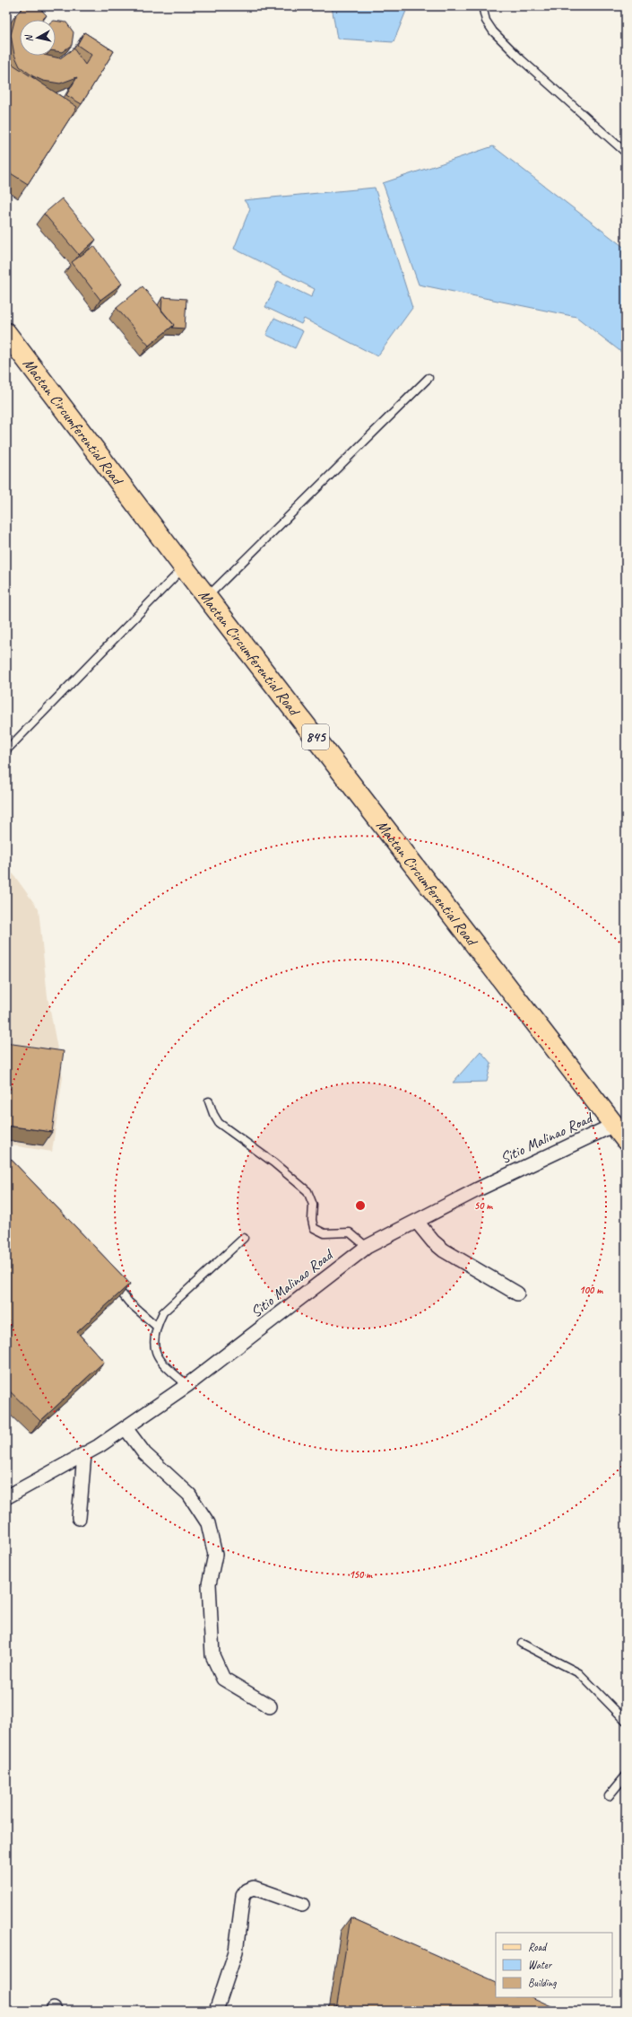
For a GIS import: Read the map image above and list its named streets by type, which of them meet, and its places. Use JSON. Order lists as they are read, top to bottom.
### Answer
{
  "streets": {
    "main road": ["Mactan Circumferential Road", "845"],
    "street": ["Sitio Malinao Road"]
  },
  "crossings": [
    ["Mactan Circumferential Road", "Sitio Malinao Road"]
  ],
  "legend": ["Road", "Water", "Building"],
  "north": "left",
  "rings": ["50 m", "100 m", "150 m"]
}
